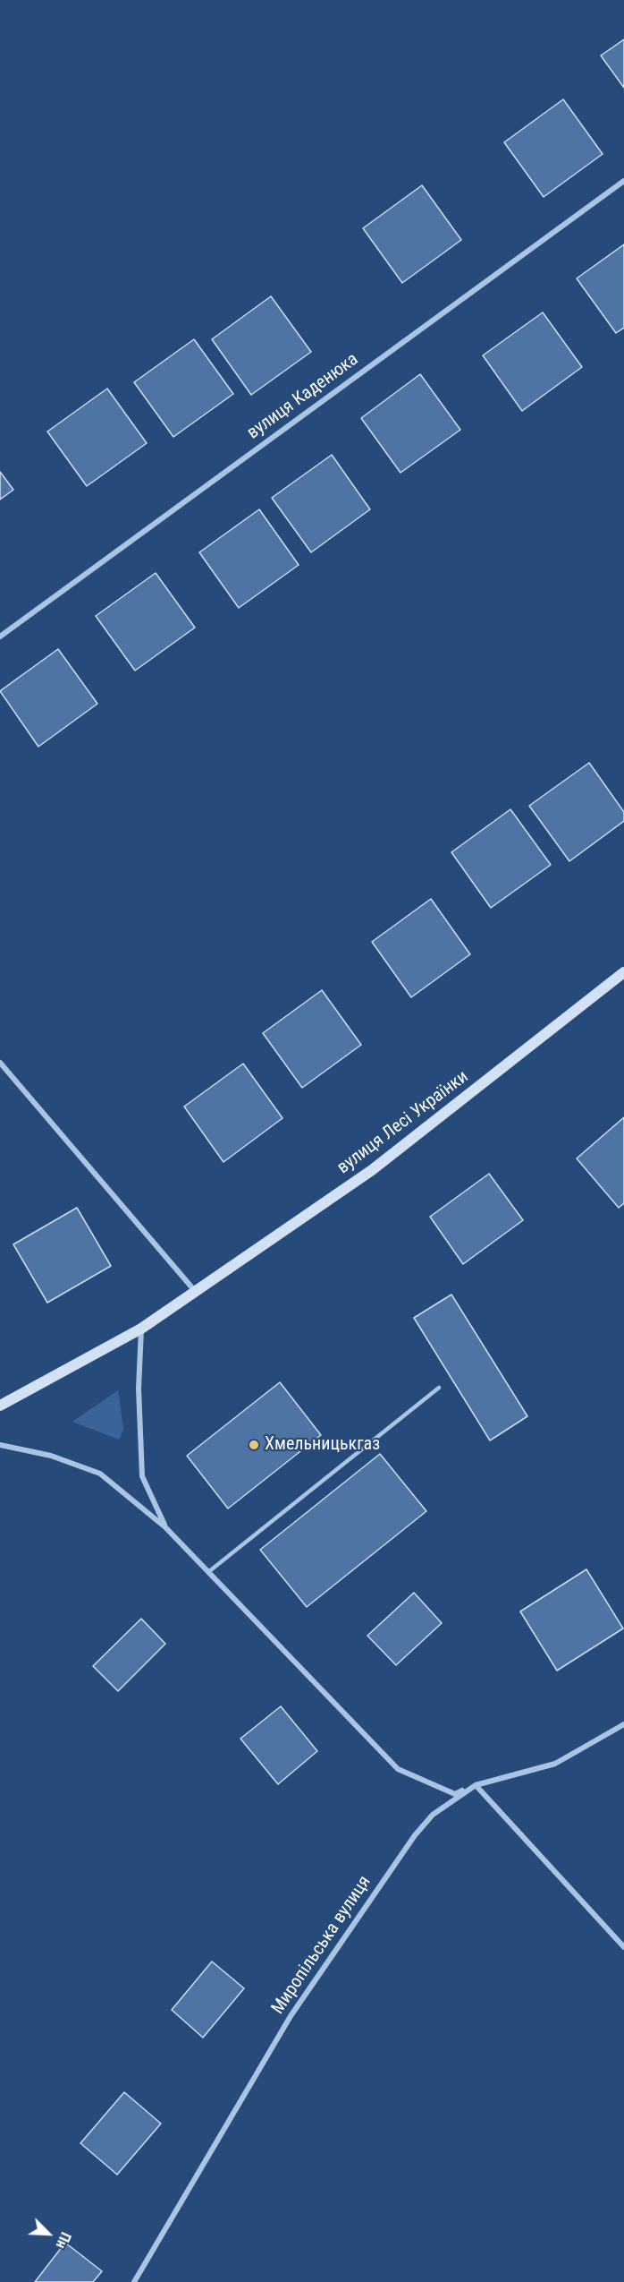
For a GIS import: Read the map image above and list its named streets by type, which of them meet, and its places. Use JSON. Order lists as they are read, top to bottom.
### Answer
{
  "streets": {
    "main road": ["вулиця Лесі Українки"],
    "street": ["вулиця Каденюка", "Миропільська вулиця"]
  },
  "places": ["Хмельницькгаз"],
  "north": "bottom right"
}
